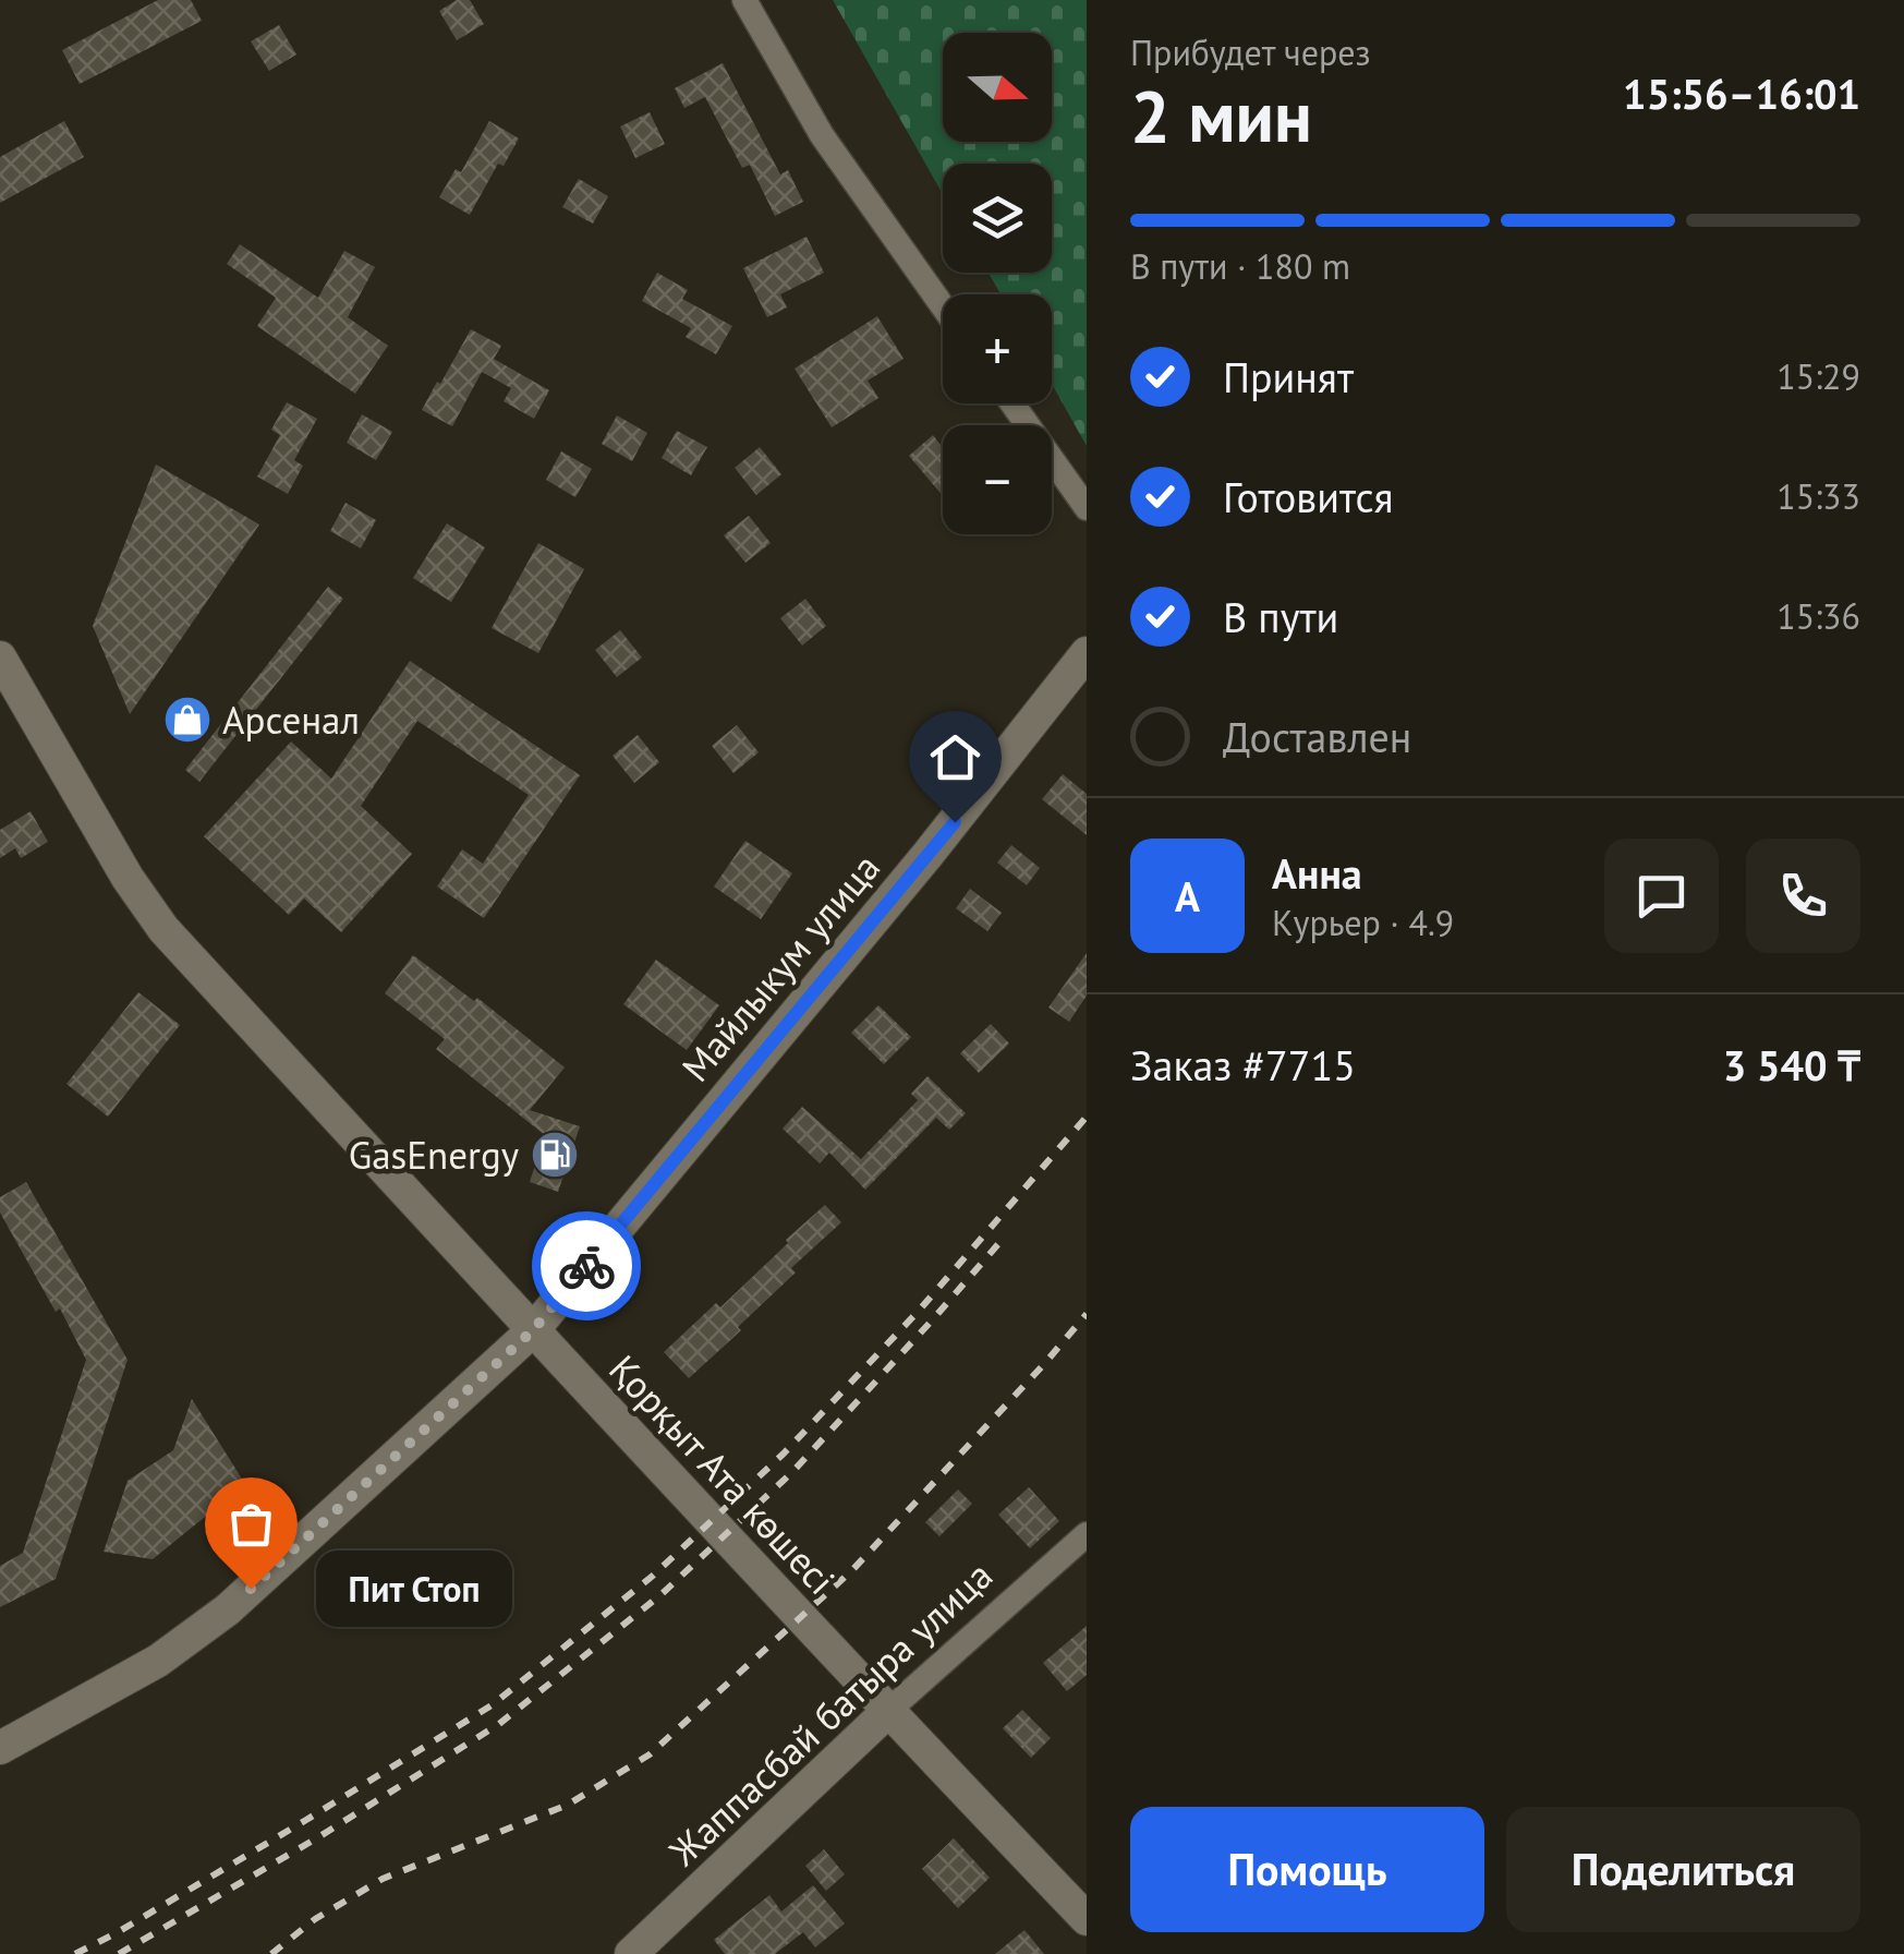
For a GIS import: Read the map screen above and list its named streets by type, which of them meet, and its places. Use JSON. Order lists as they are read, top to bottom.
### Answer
{
  "streets": {
    "main road": ["Майлыкум улица", "Қорқыт Ата көшесі", "Жаппасбай батыра улица"]
  },
  "crossings": [
    ["Майлыкум улица", "Қорқыт Ата көшесі"],
    ["Қорқыт Ата көшесі", "Жаппасбай батыра улица"]
  ],
  "places": {
    "shop": ["Арсенал"],
    "fuel station": ["GasEnergy"],
    "other": ["Пит Стоп"]
  },
  "north": "right",
  "page": {
    "heading": ["2 мин", "Прибудет через", "15:56–16:01"],
    "panel": [
      "Анна",
      "Курьер · 4.9",
      "Заказ #7715",
      "3 540 ₸"
    ],
    "map_buttons": ["+", "−"],
    "bar": "В пути · 180 m",
    "list": [
      ["Принят", "15:29"],
      ["Готовится", "15:33"],
      ["В пути", "15:36"],
      "Доставлен"
    ],
    "round": "А",
    "bubble": "Пит Стоп",
    "buttons": ["Помощь", "Поделиться"]
  }
}
